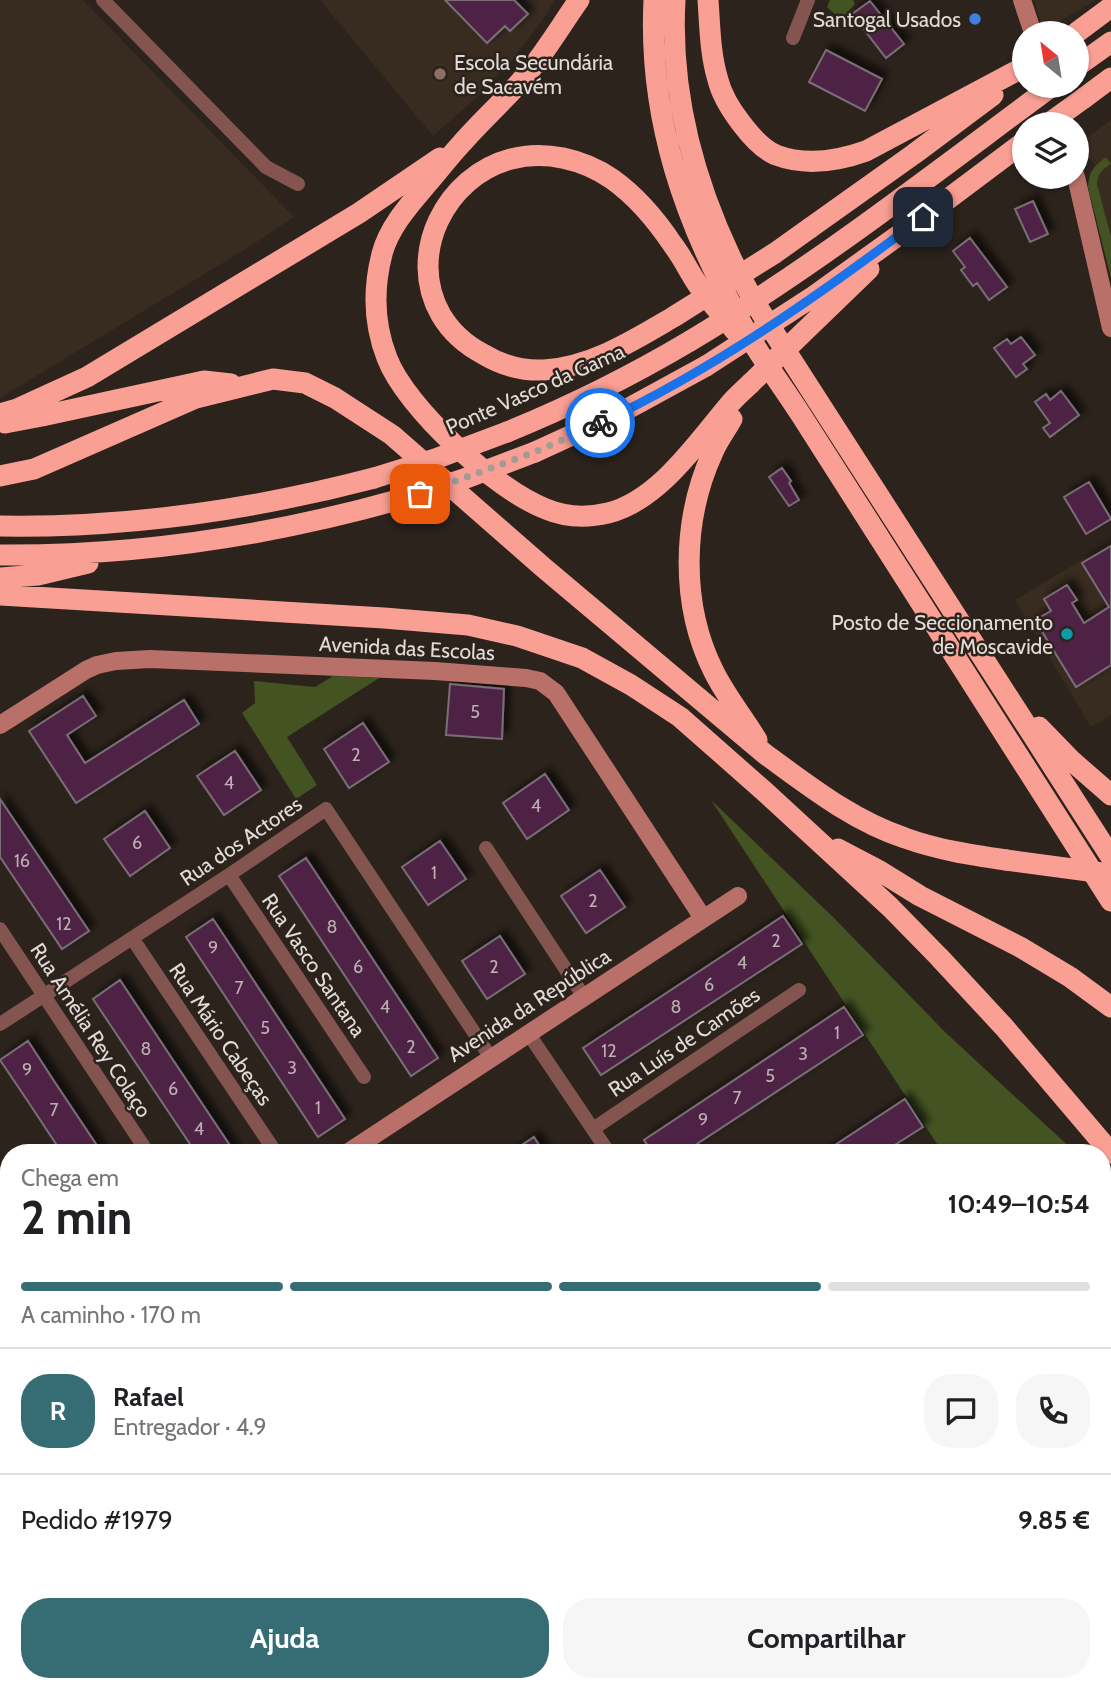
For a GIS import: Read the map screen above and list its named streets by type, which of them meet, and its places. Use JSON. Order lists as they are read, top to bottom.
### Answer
{
  "streets": {
    "highway": ["Ponte Vasco da Gama"],
    "street": [
      "Avenida das Escolas",
      "Rua dos Actores",
      "Rua Vasco Santana",
      "Avenida da República",
      "Rua Amélia Rey Colaço",
      "Rua Mário Cabeças",
      "Rua Luís de Camões"
    ]
  },
  "crossings": [
    ["Avenida das Escolas", "Avenida da República"],
    ["Rua dos Actores", "Rua Vasco Santana"],
    ["Rua dos Actores", "Avenida da República"],
    ["Rua dos Actores", "Rua Amélia Rey Colaço"],
    ["Rua dos Actores", "Rua Mário Cabeças"]
  ],
  "places": ["Santogal Usados", "Escola Secundária de Sacavém", "Posto de Seccionamento de Moscavide"],
  "house_numbers": [
    "5",
    "2",
    "4",
    "4",
    "6",
    "16",
    "1",
    "2",
    "12",
    "8",
    "2",
    "9",
    "4",
    "6",
    "2",
    "6",
    "7",
    "4",
    "8",
    "5",
    "1",
    "2",
    "8",
    "12",
    "3",
    "3",
    "9",
    "5",
    "6",
    "7",
    "1",
    "7",
    "9",
    "4"
  ],
  "north": "top left",
  "page": {
    "heading": ["2 min", "Chega em", "10:49–10:54"],
    "panel": [
      "Rafael",
      "Entregador · 4.9",
      "Pedido #1979",
      "9.85 €"
    ],
    "bar": "A caminho · 170 m",
    "round": "R",
    "buttons": ["Ajuda", "Compartilhar"]
  }
}
